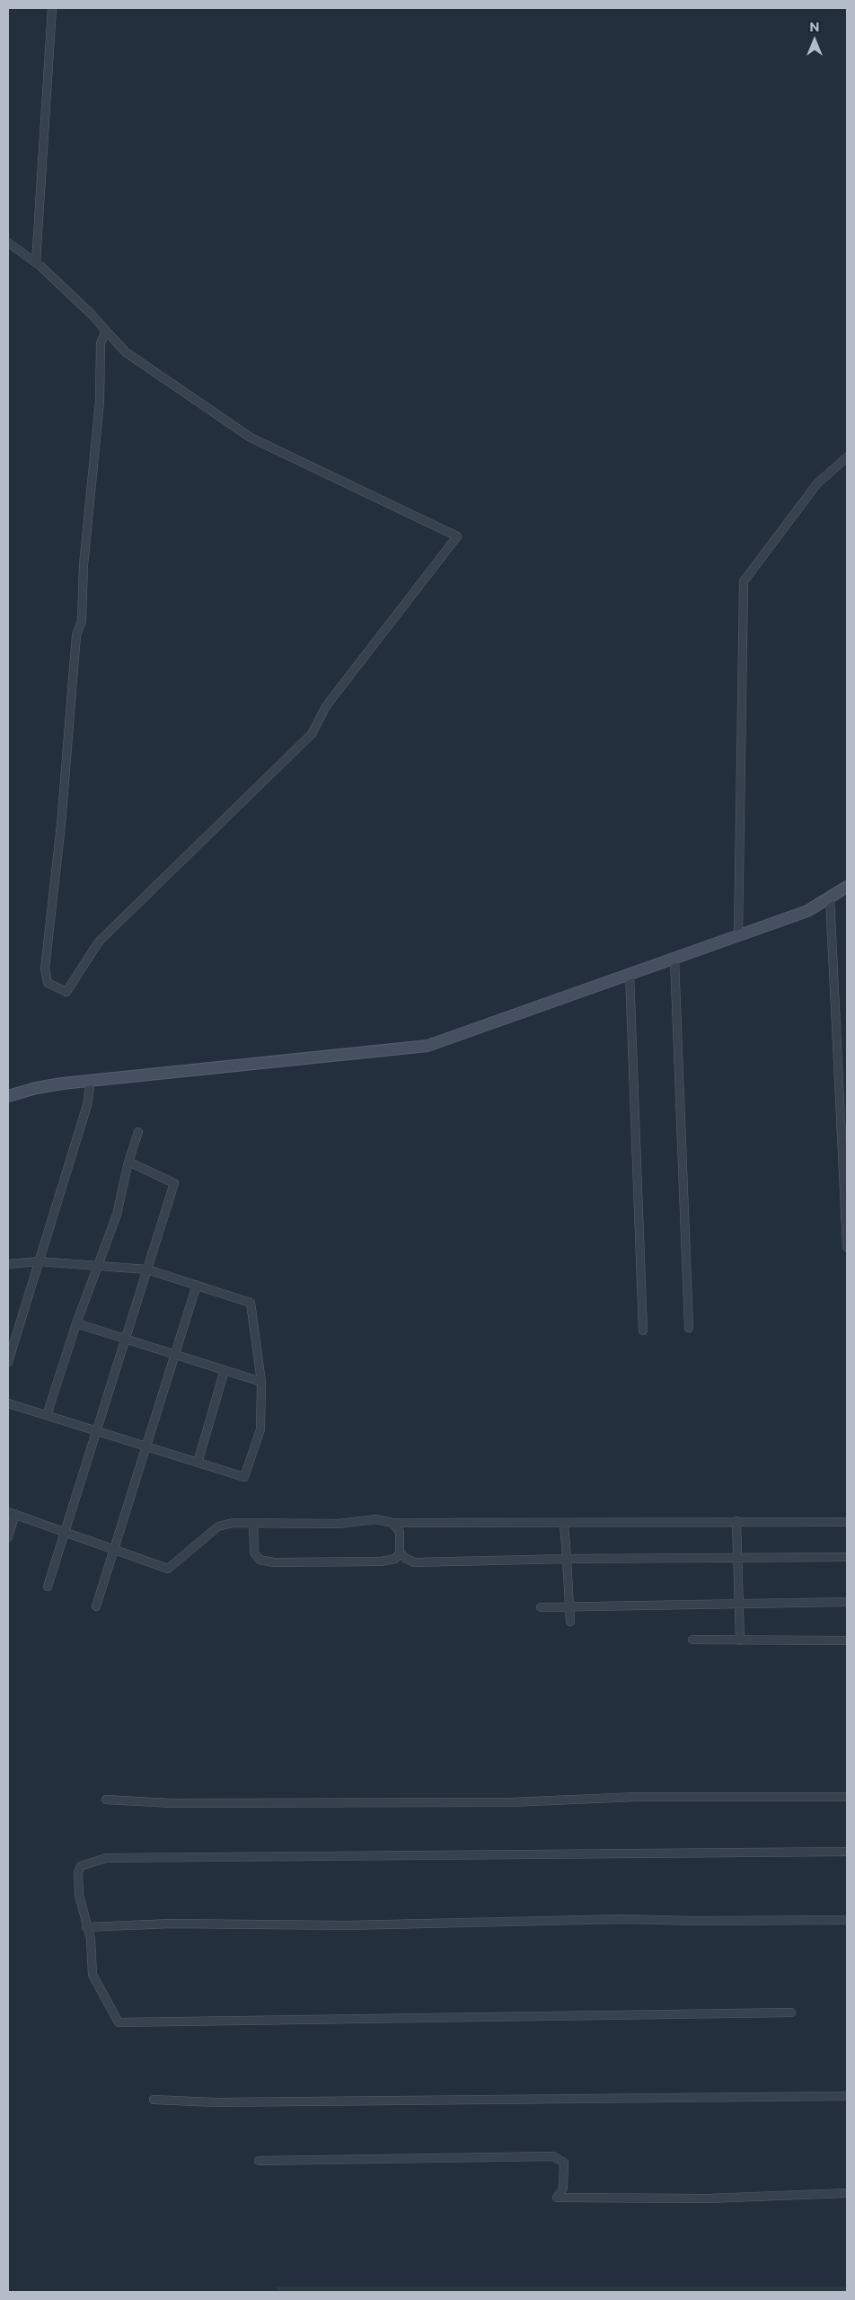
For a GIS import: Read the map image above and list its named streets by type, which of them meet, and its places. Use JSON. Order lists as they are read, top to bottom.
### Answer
{
  "north": "top"
}
